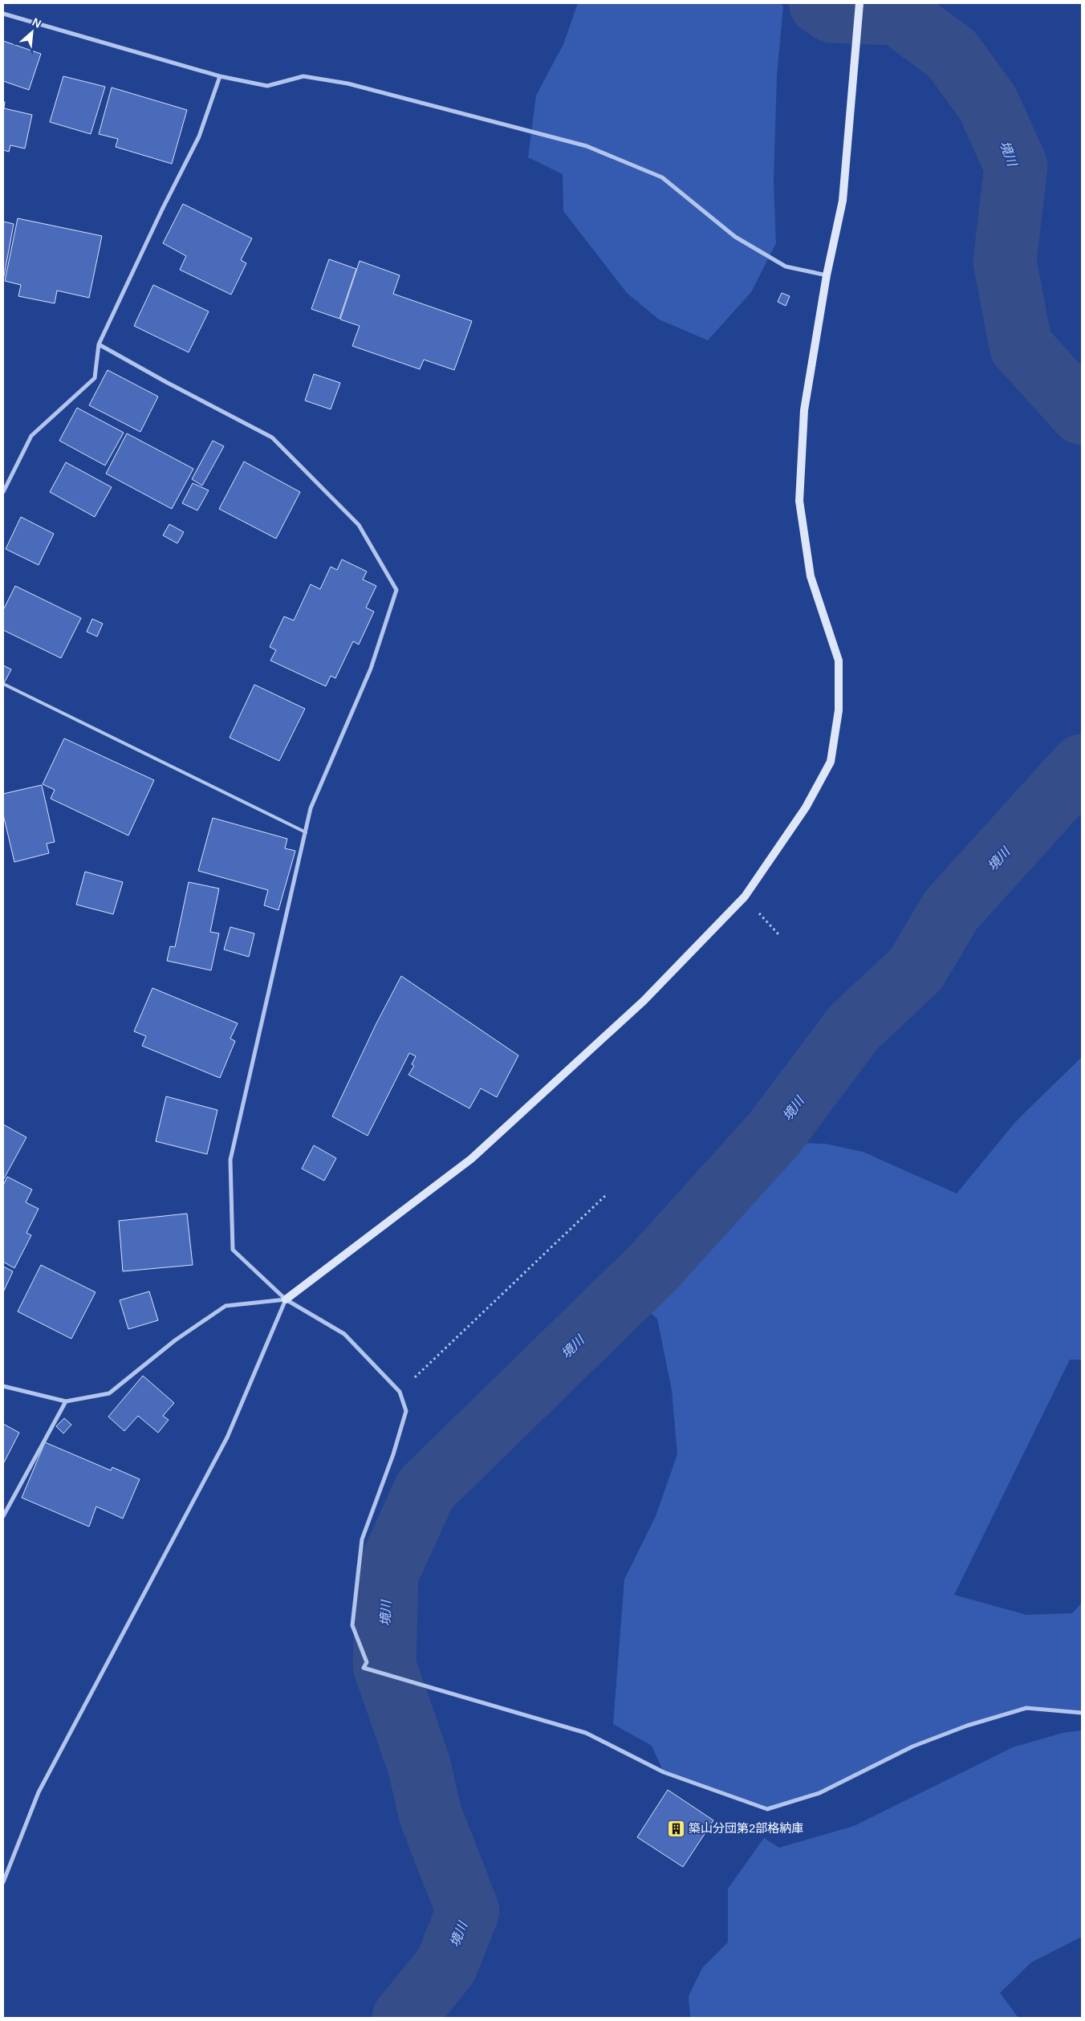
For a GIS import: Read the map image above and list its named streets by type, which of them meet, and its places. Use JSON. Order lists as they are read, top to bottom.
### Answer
{
  "water": ["境川"],
  "places": {
    "building": ["築山分団第2部格納庫"]
  },
  "north": "top right"
}
